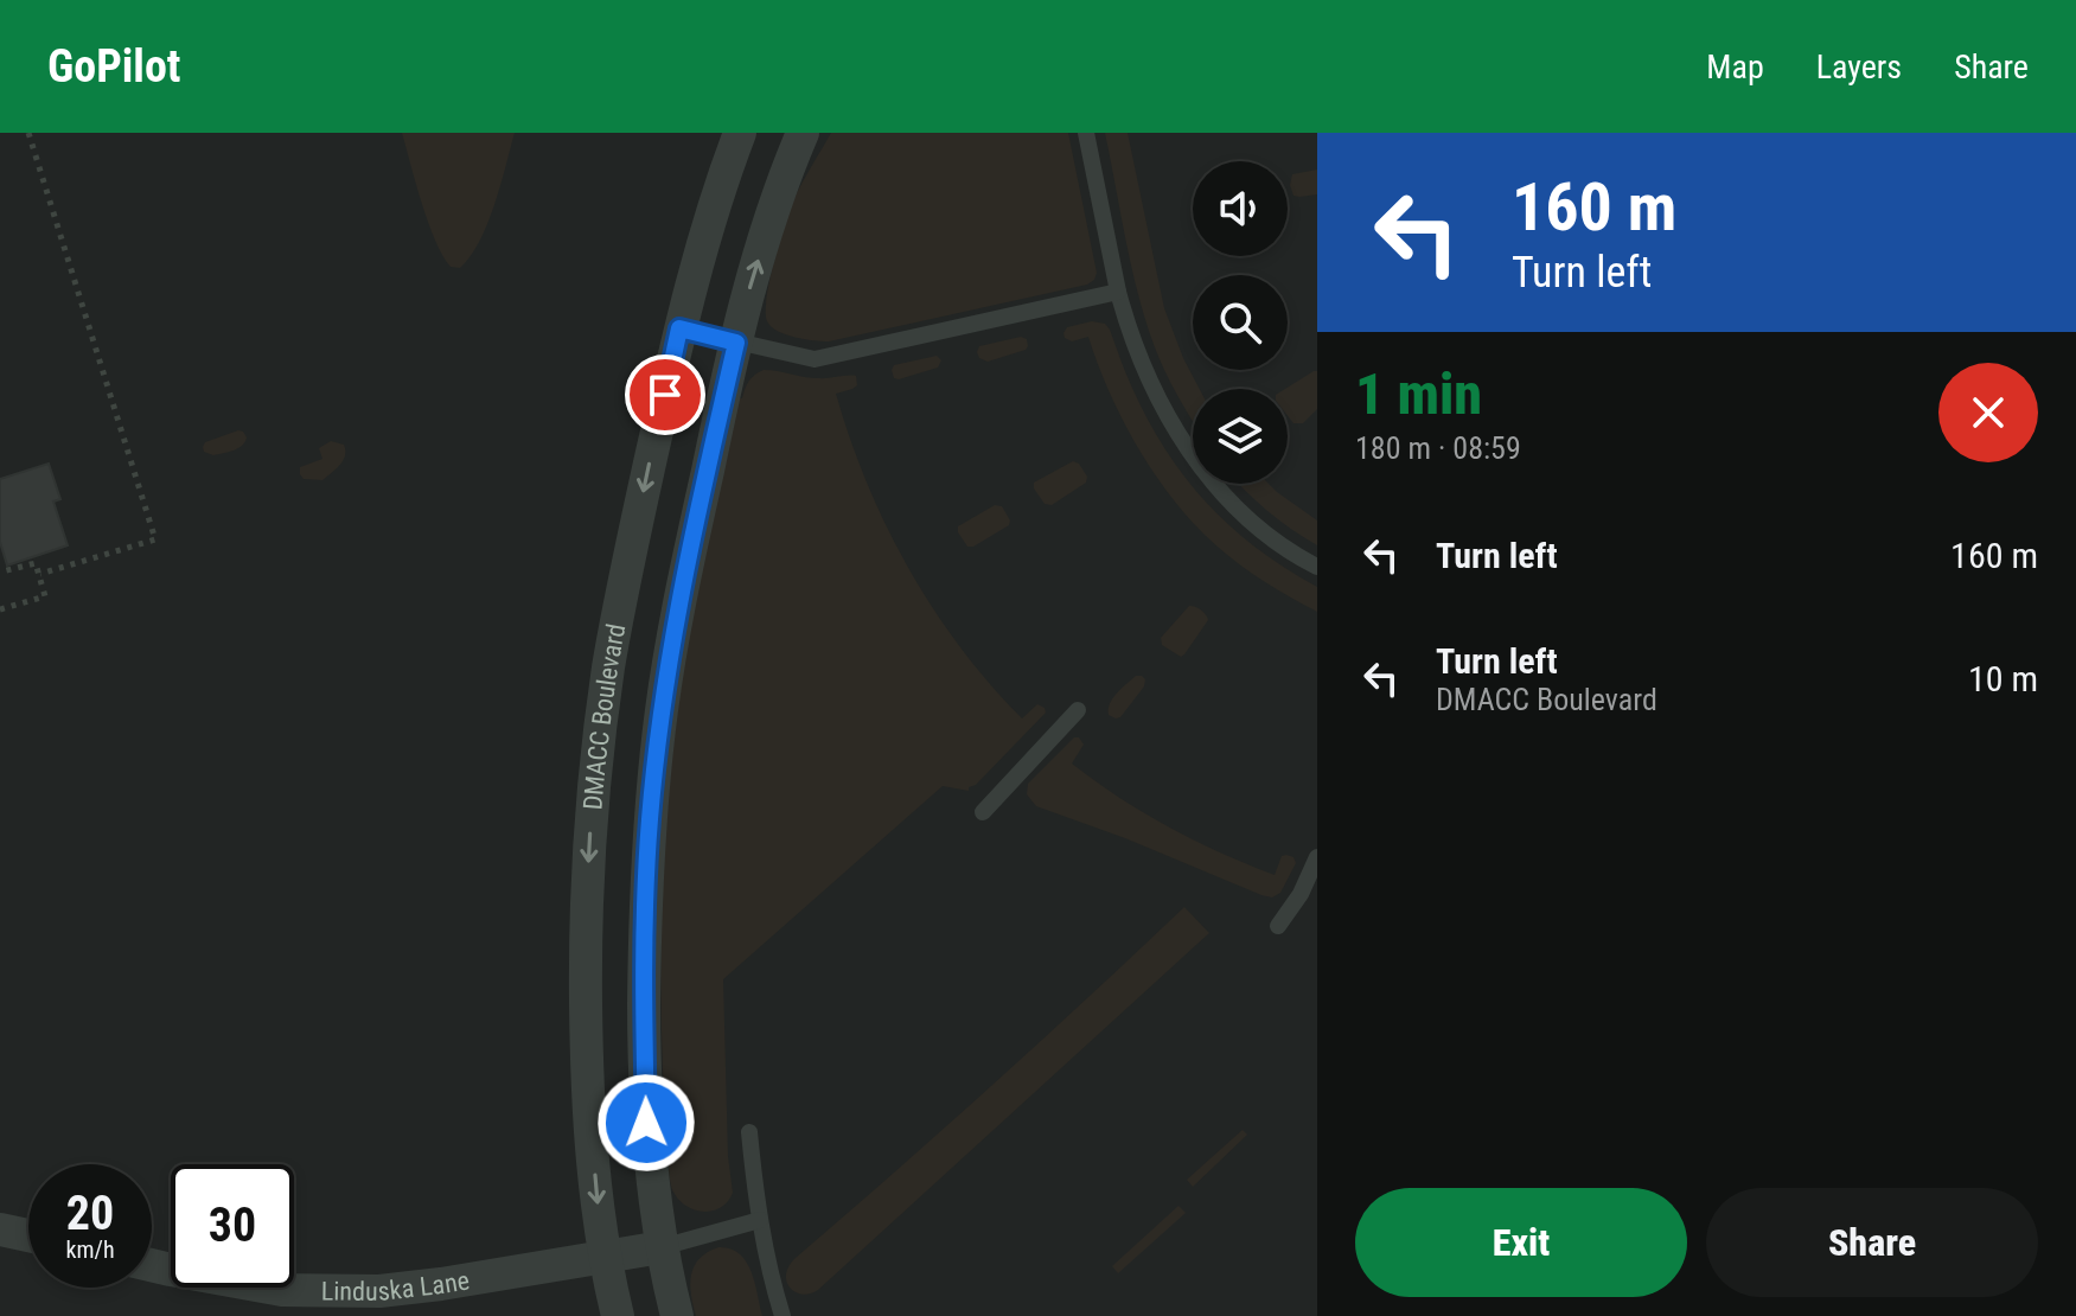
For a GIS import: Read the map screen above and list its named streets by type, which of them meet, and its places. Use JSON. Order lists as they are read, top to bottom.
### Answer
{
  "streets": {
    "street": ["DMACC Boulevard", "Linduska Lane"]
  },
  "crossings": [
    ["DMACC Boulevard", "Linduska Lane"]
  ],
  "page": {
    "header": "GoPilot",
    "nav": ["Map", "Layers", "Share"],
    "turn": ["160 m", "Turn left"],
    "heading": ["1 min", "180 m · 08:59"],
    "list": [
      {
        "name": "Turn left",
        "value": "160 m"
      },
      {
        "name": "Turn left",
        "note": "DMACC Boulevard",
        "value": "10 m"
      }
    ],
    "speed": "20 km/h",
    "limit": "30",
    "buttons": ["Exit", "Share"]
  }
}
